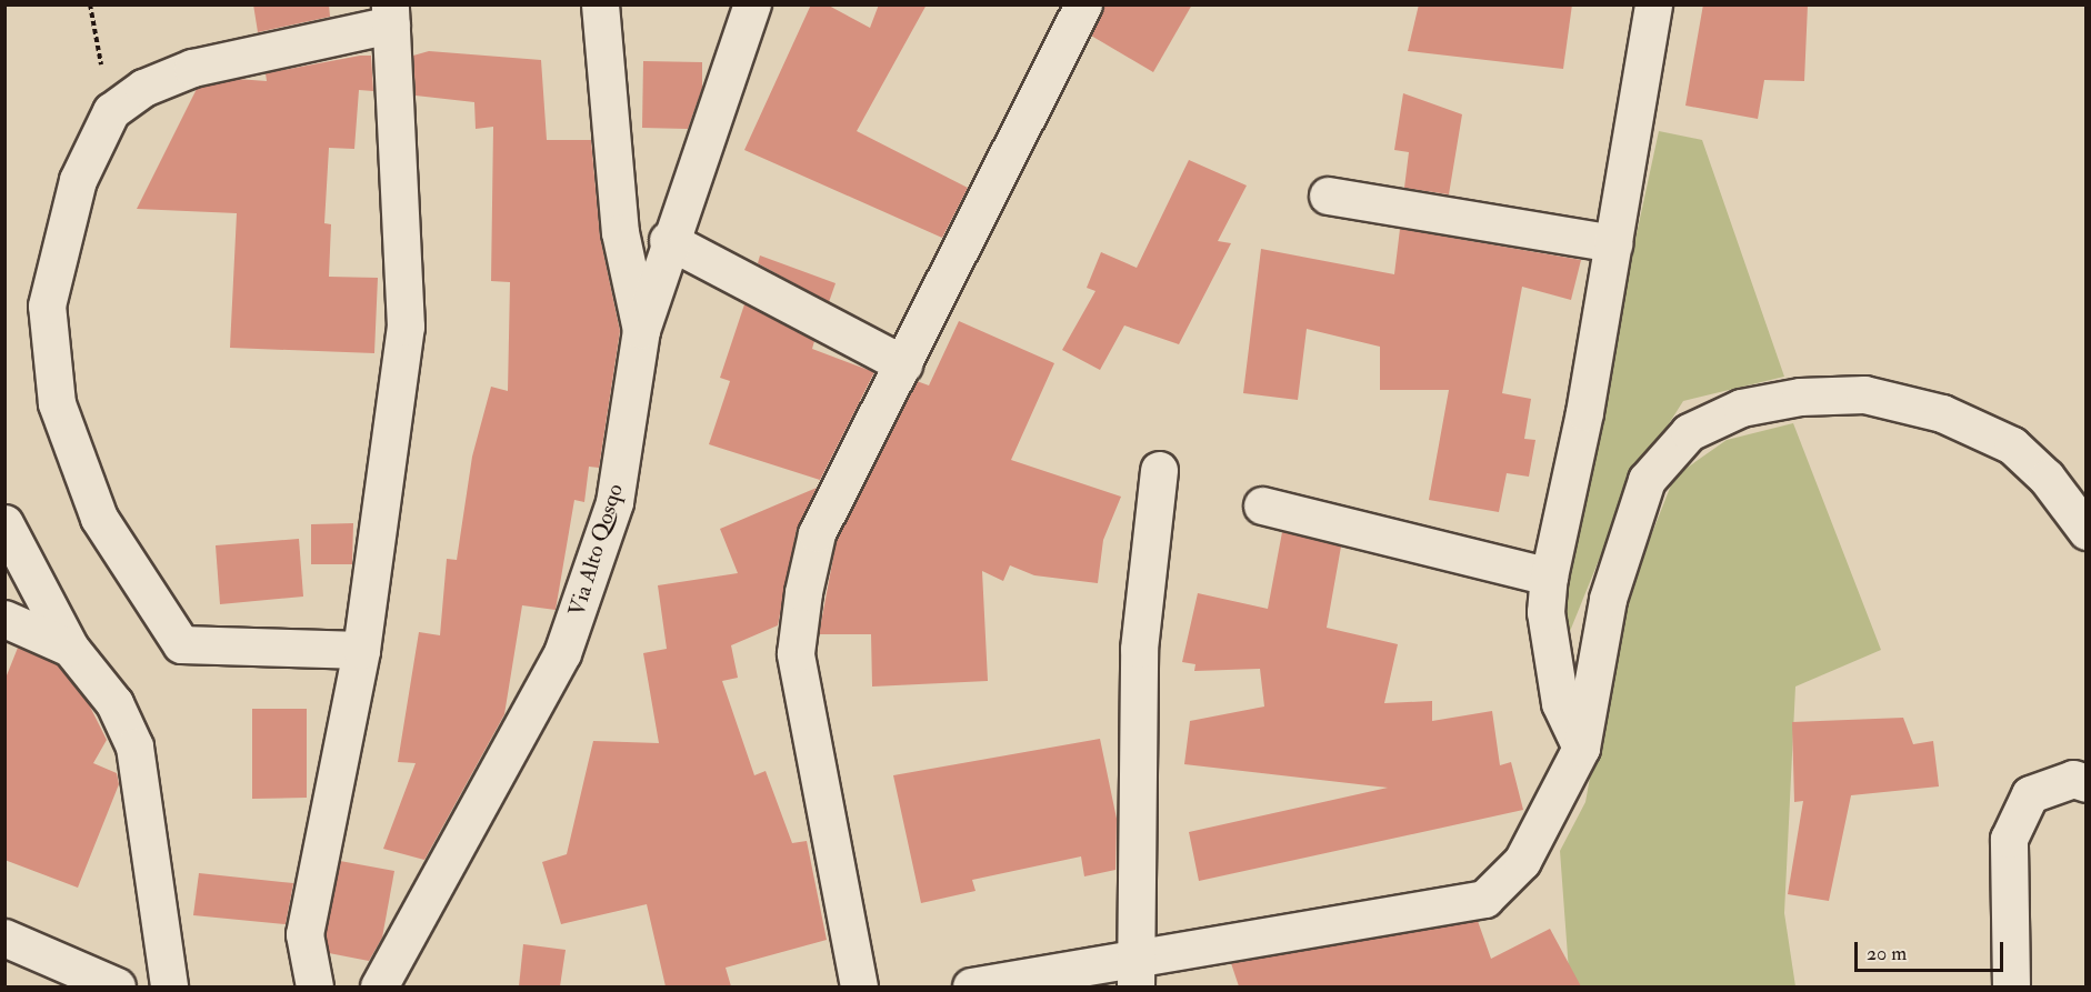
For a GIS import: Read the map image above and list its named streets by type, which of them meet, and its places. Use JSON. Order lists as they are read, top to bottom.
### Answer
{
  "streets": {
    "street": ["Via Alto Qosqo"]
  },
  "scale_bar": "20 m"
}
